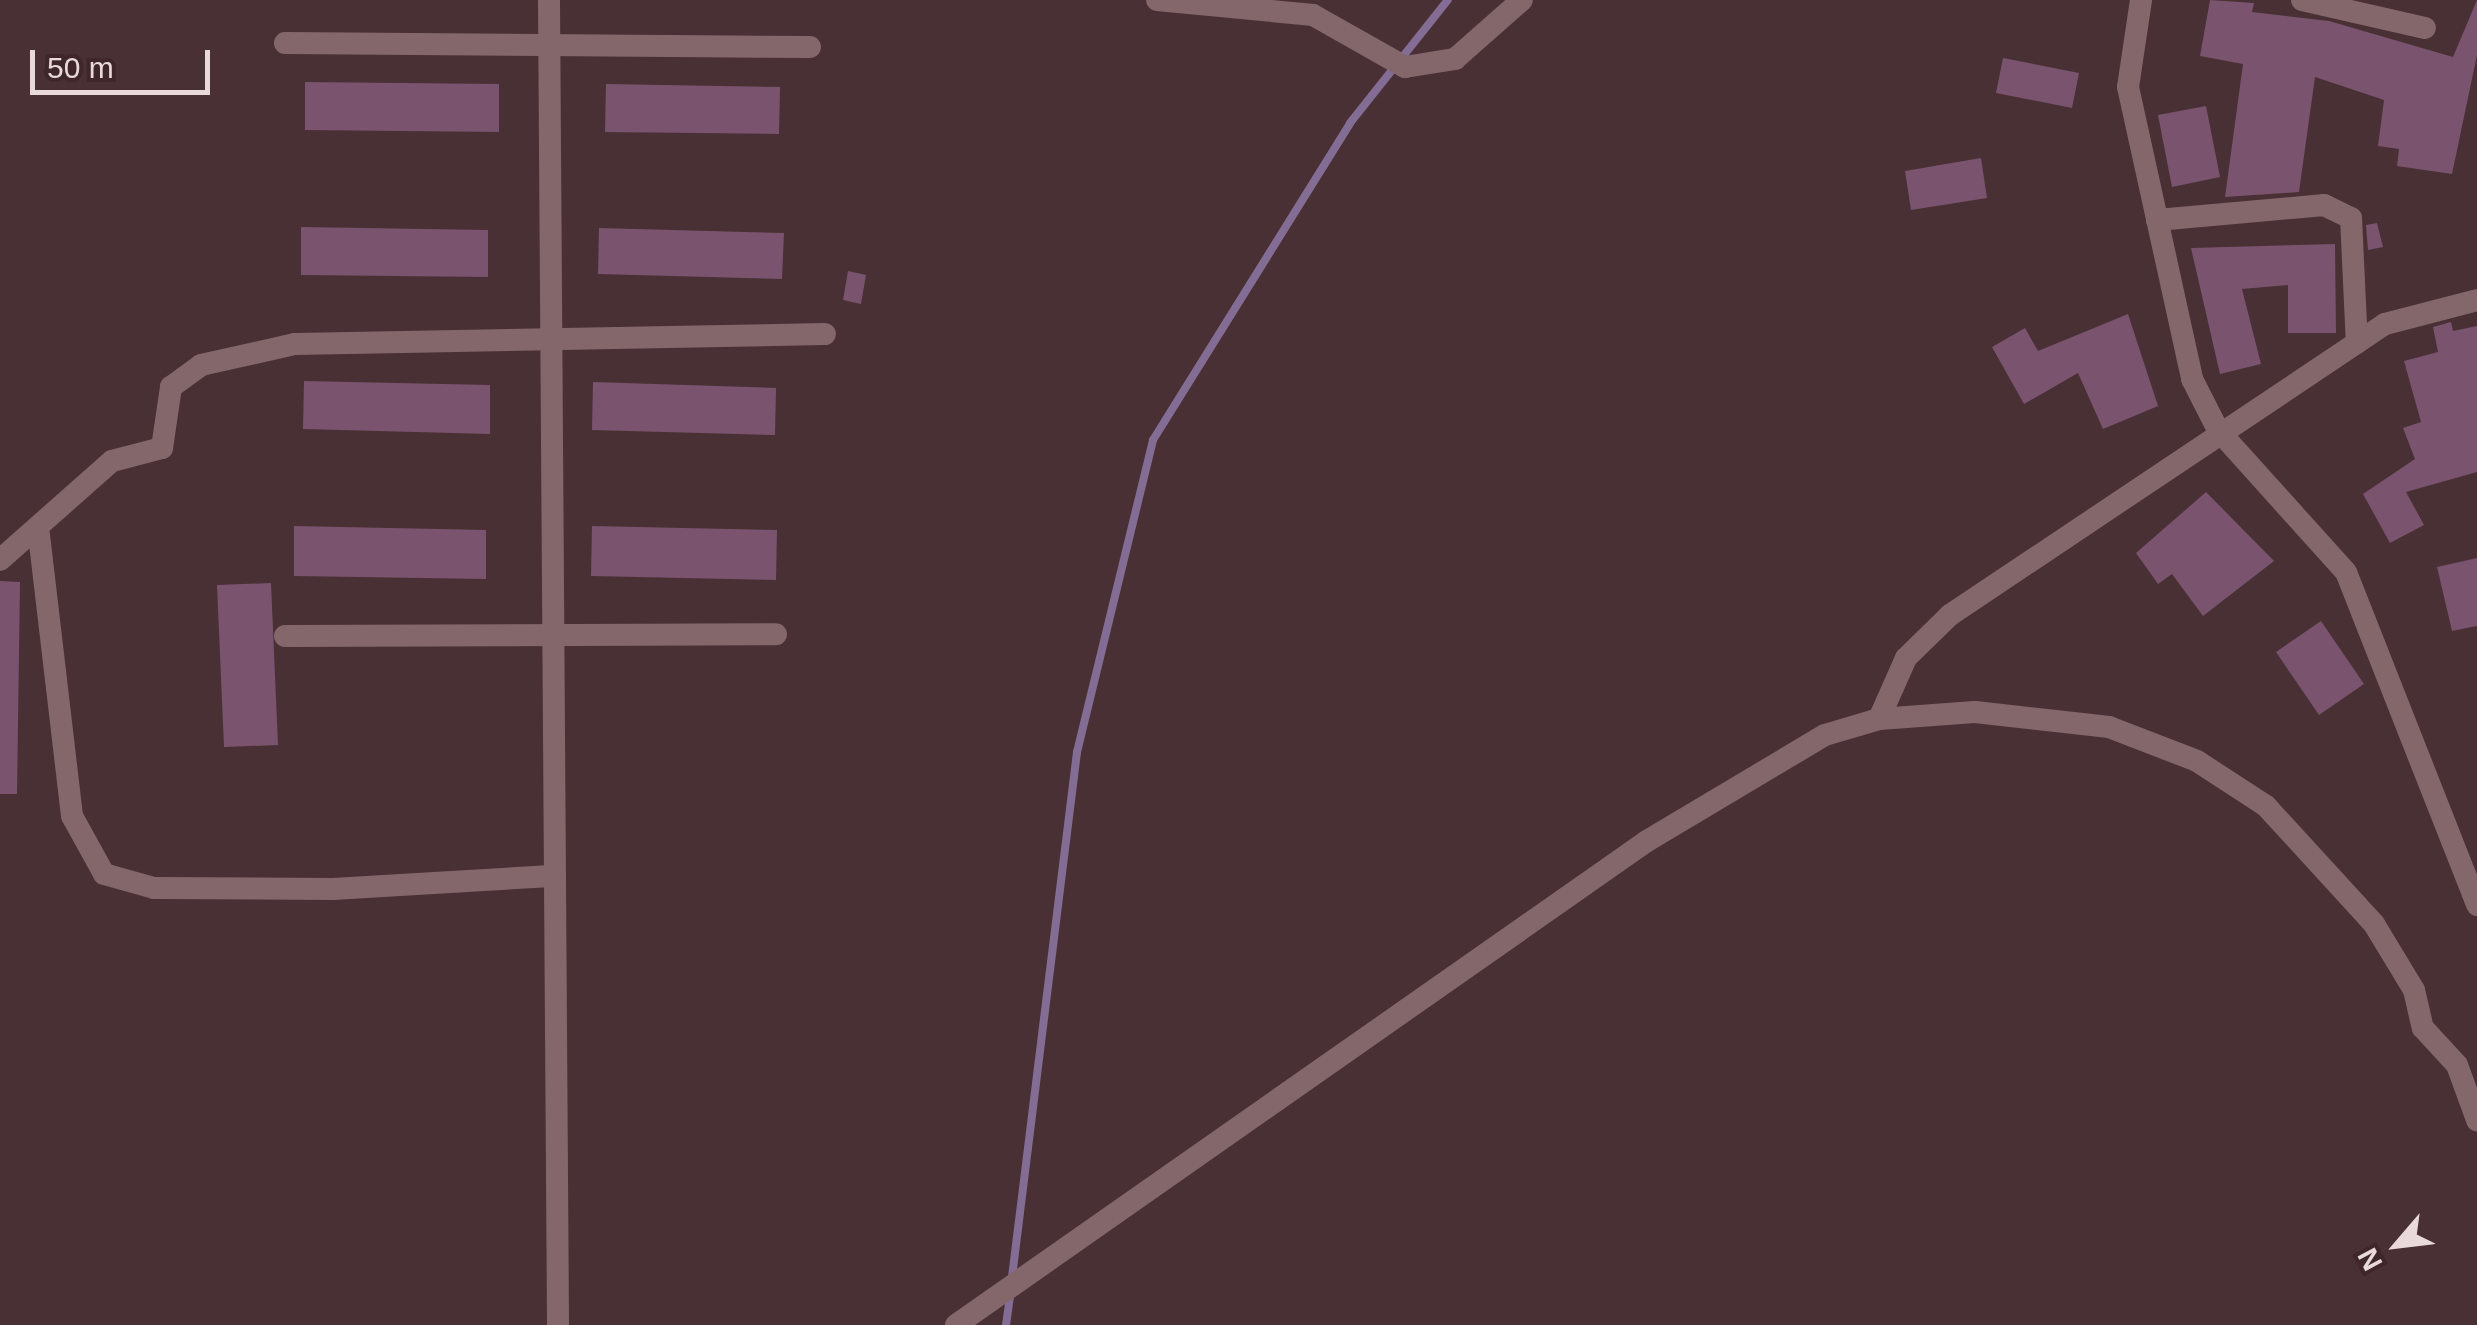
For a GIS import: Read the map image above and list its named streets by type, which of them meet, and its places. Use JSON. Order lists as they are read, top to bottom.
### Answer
{
  "scale_bar": "50 m",
  "north": "bottom left"
}
